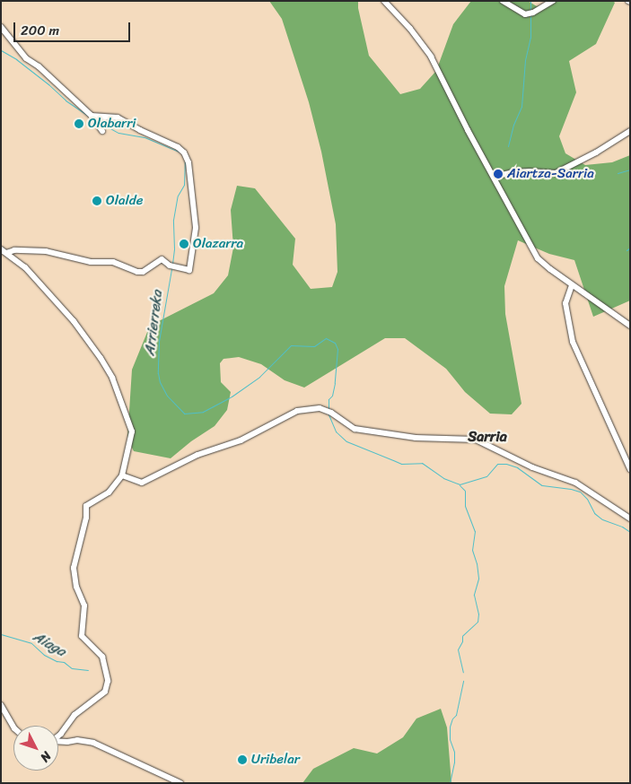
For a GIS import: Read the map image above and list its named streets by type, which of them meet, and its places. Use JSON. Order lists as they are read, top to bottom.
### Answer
{
  "districts": ["Sarria"],
  "water": ["Arrierreka", "Aiaga"],
  "places": [
    "Olabarri",
    "Aiartza-Sarria",
    "Olalde",
    "Olazarra",
    "Uribelar"
  ],
  "scale_bar": "200 m",
  "north": "bottom right"
}
